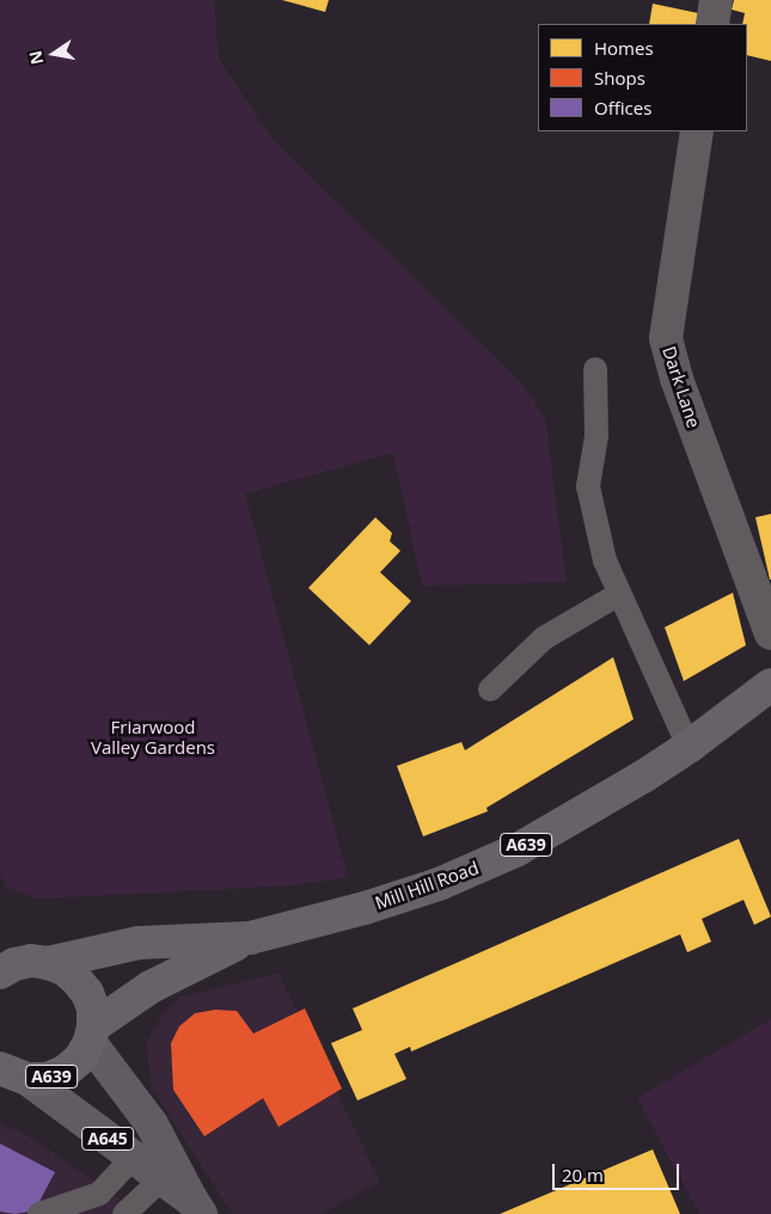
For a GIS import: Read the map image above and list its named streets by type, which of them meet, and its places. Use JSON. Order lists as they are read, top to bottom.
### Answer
{
  "streets": {
    "highway": ["A639", "Mill Hill Road"],
    "main road": ["A645"],
    "street": ["Dark Lane"]
  },
  "crossings": [
    ["A639", "Mill Hill Road"],
    ["A639", "A645"],
    ["Mill Hill Road", "A645"]
  ],
  "parks": ["Friarwood Valley Gardens"],
  "legend": ["Homes", "Shops", "Offices"],
  "scale_bar": "20 m",
  "north": "left"
}
